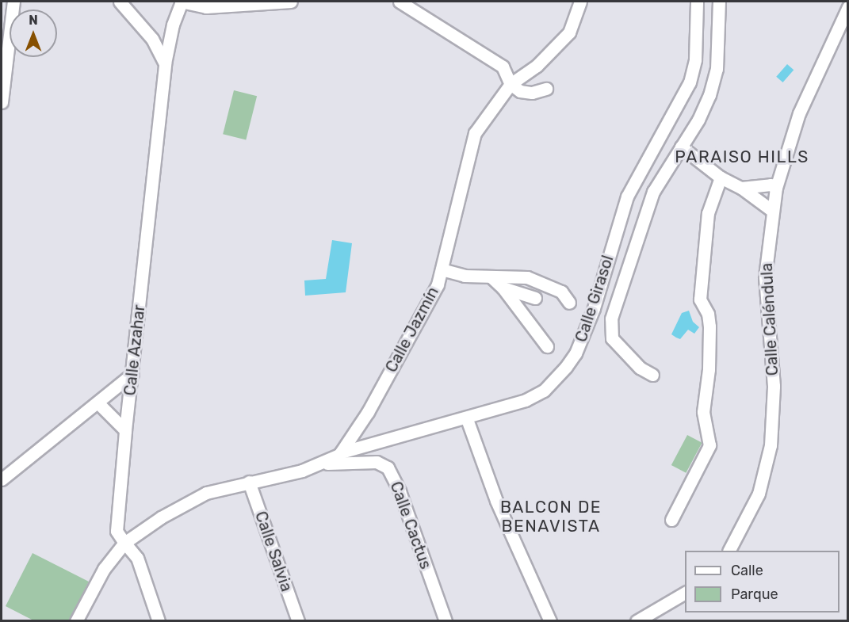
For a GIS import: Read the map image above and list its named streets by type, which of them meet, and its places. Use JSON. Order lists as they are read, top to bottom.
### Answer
{
  "streets": {
    "street": [
      "Calle Girasol",
      "Calle Caléndula",
      "Calle Jazmín",
      "Calle Azahar",
      "Calle Cactus",
      "Calle Salvia"
    ]
  },
  "crossings": [
    ["Calle Girasol", "Calle Jazmín"],
    ["Calle Jazmín", "Calle Azahar"],
    ["Calle Jazmín", "Calle Cactus"],
    ["Calle Jazmín", "Calle Salvia"]
  ],
  "districts": ["PARAISO HILLS", "BALCON DE BENAVISTA"],
  "legend": ["Calle", "Parque"],
  "north": "top"
}
